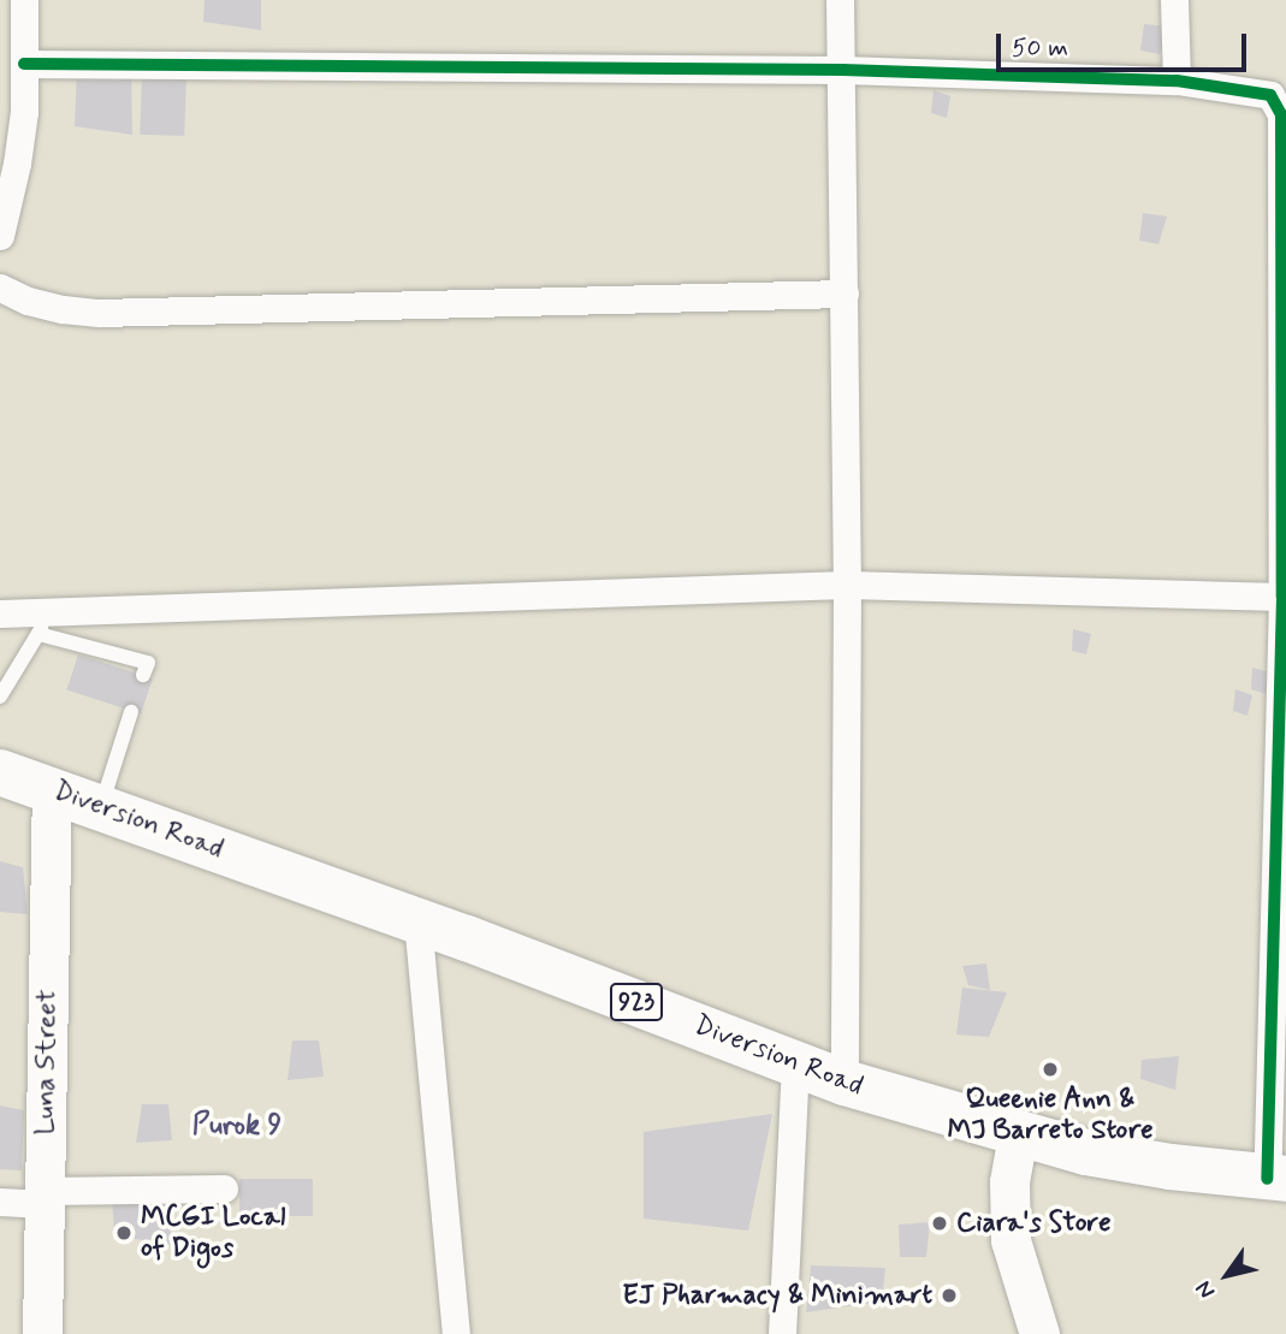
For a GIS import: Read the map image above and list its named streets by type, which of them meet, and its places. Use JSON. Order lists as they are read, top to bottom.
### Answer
{
  "streets": {
    "highway": ["Diversion Road", "923"],
    "street": ["Luna Street"]
  },
  "crossings": [
    ["Diversion Road", "Luna Street"]
  ],
  "districts": ["Purok 9"],
  "places": [
    "Queenie Ann & MJ Barreto Store",
    "Ciara's Store",
    "MCGI Local of Digos",
    "EJ Pharmacy & Minimart"
  ],
  "scale_bar": "50 m",
  "north": "bottom left"
}
